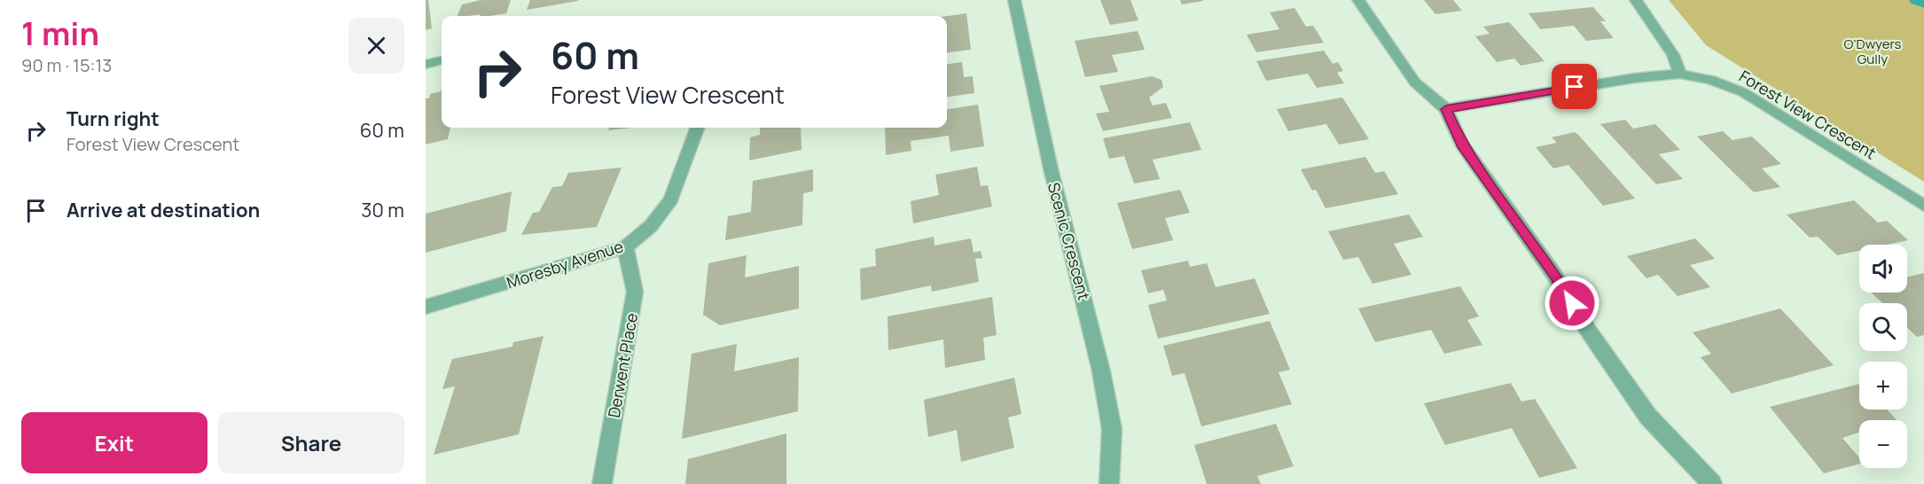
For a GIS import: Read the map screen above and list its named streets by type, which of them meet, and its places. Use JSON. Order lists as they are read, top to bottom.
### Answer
{
  "streets": {
    "street": [
      "Forest View Crescent",
      "Scenic Crescent",
      "Moresby Avenue",
      "Derwent Place"
    ]
  },
  "crossings": [
    ["Moresby Avenue", "Derwent Place"]
  ],
  "parks": ["O'Dwyers Gully"],
  "page": {
    "heading": ["1 min", "90 m · 15:13"],
    "turn": ["60 m", "Forest View Crescent"],
    "list": [
      {
        "name": "Turn right",
        "note": "Forest View Crescent",
        "value": "60 m"
      },
      {
        "name": "Arrive at destination",
        "value": "30 m"
      }
    ],
    "map_buttons": ["+", "−"],
    "buttons": ["Exit", "Share"]
  }
}
